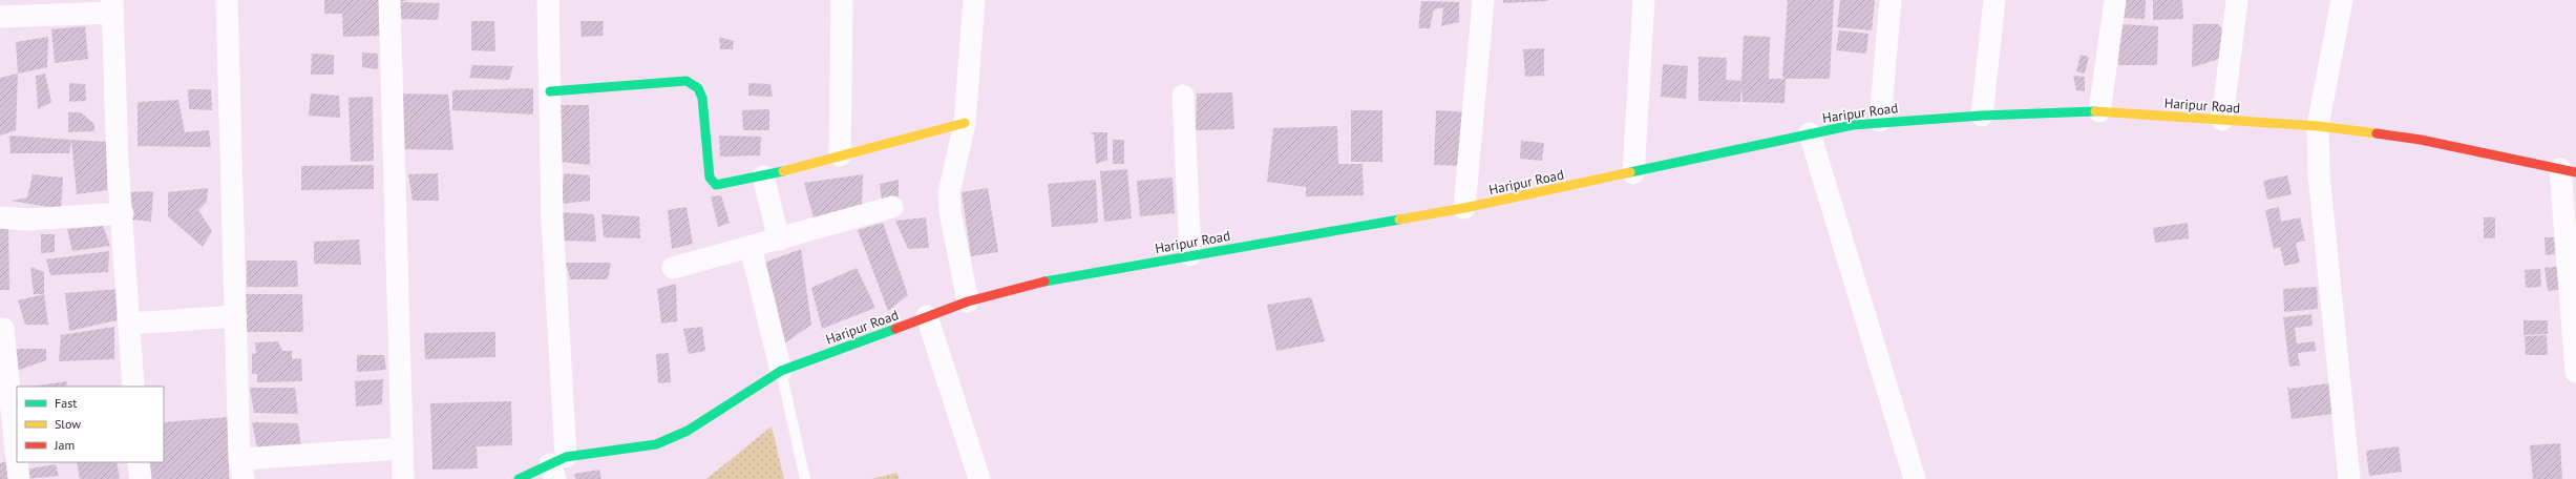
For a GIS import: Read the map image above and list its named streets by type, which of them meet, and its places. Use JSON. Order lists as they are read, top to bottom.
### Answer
{
  "streets": {
    "street": ["Haripur Road"]
  },
  "legend": ["Fast", "Slow", "Jam"]
}
